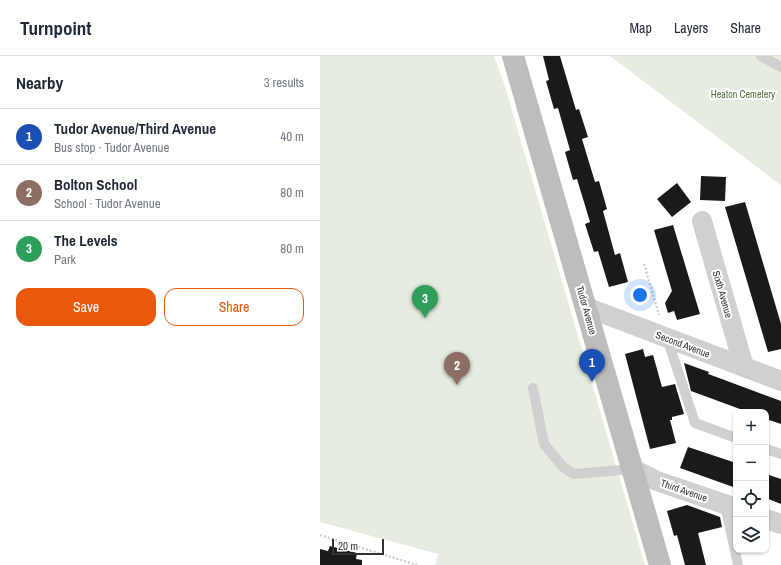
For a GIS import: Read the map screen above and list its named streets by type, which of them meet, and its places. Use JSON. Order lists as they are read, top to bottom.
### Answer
{
  "streets": {
    "main road": ["Tudor Avenue"],
    "street": ["Sixth Avenue", "Second Avenue", "Third Avenue"]
  },
  "crossings": [
    ["Sixth Avenue", "Second Avenue"],
    ["Tudor Avenue", "Second Avenue"],
    ["Tudor Avenue", "Third Avenue"]
  ],
  "parks": ["Heaton Cemetery"],
  "scale_bar": "20 m",
  "page": {
    "header": "Turnpoint",
    "nav": ["Map", "Layers", "Share"],
    "heading": ["Nearby", "3 results"],
    "list": [
      {
        "mark": "1",
        "name": "Tudor Avenue/Third Avenue",
        "note": "Bus stop · Tudor Avenue",
        "value": "40 m"
      },
      {
        "mark": "2",
        "name": "Bolton School",
        "note": "School · Tudor Avenue",
        "value": "80 m"
      },
      {
        "mark": "3",
        "name": "The Levels",
        "note": "Park",
        "value": "80 m"
      }
    ],
    "buttons": ["Save", "Share"],
    "pins": ["3", "1", "2"],
    "map_buttons": ["+", "−"],
    "scale": "20 m"
  }
}
